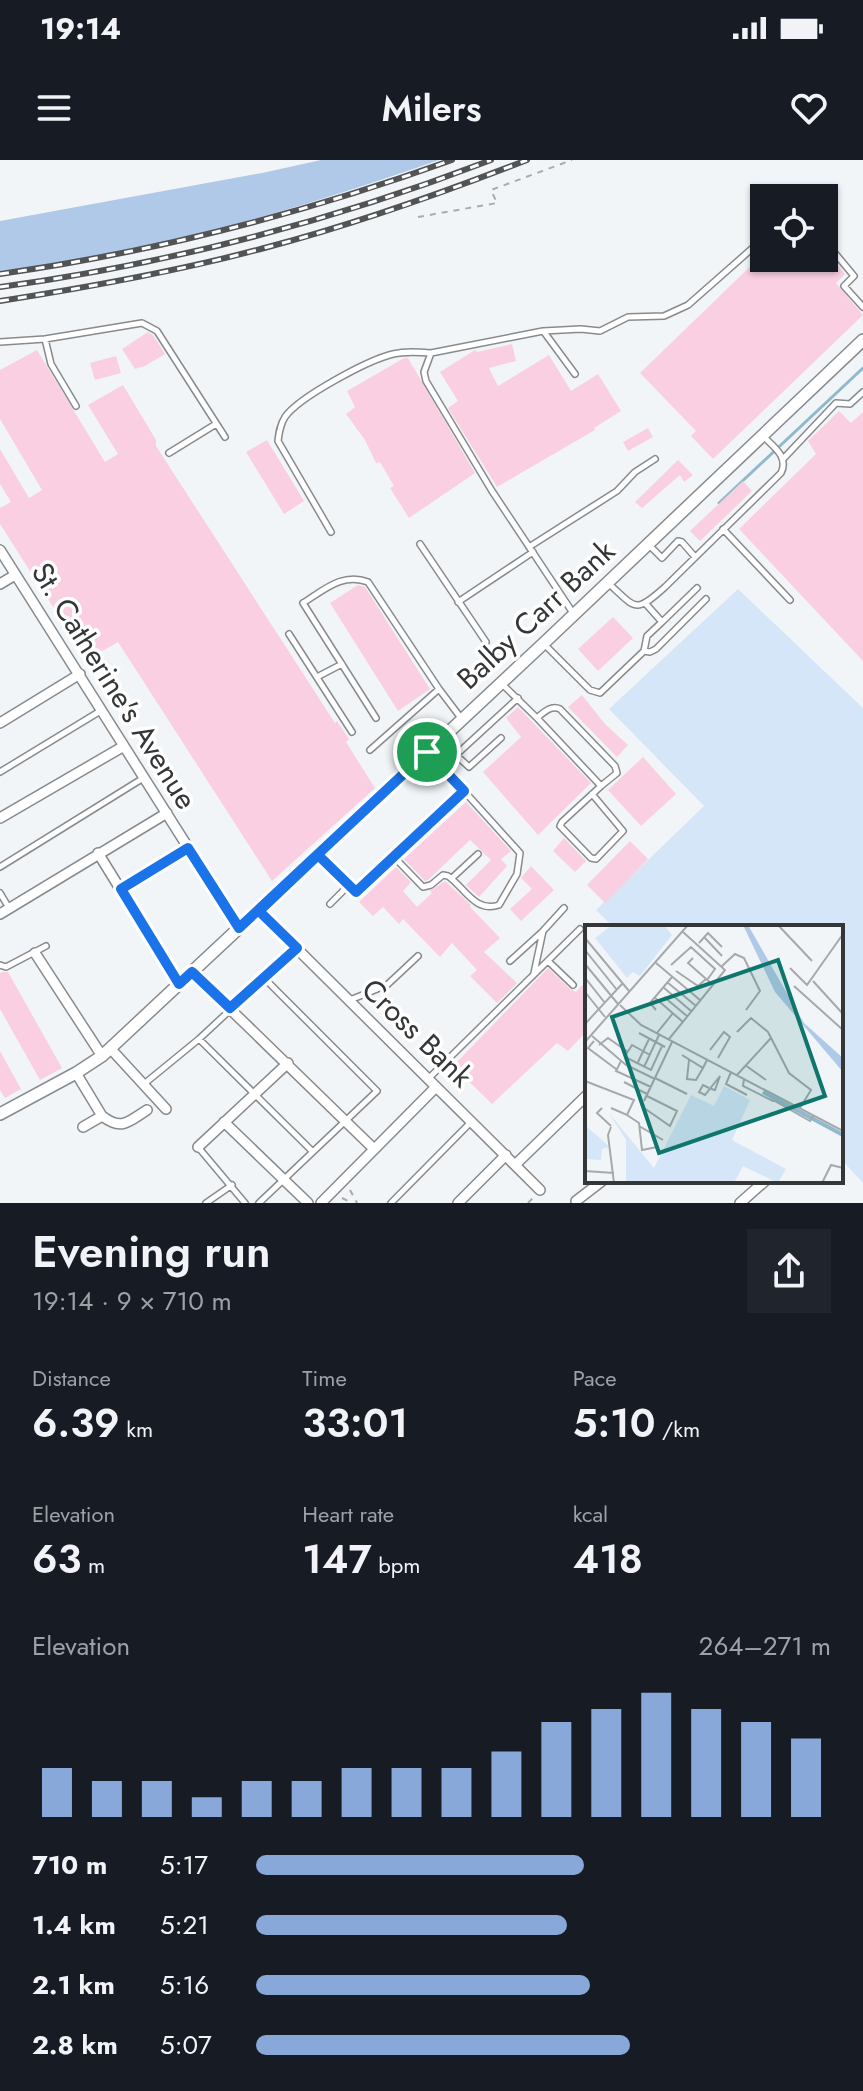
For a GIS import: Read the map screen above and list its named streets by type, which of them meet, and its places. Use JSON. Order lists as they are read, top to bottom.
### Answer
{
  "streets": {
    "street": ["Balby Carr Bank", "St. Catherine's Avenue", "Cross Bank"]
  },
  "crossings": [
    ["Balby Carr Bank", "St. Catherine's Avenue"],
    ["Balby Carr Bank", "Cross Bank"]
  ],
  "page": {
    "status": "19:14",
    "header": "Milers",
    "heading": ["Evening run", "19:14 · 9 × 710 m"],
    "stats": [
      ["Distance", "6.39 km"],
      ["Time", "33:01"],
      ["Pace", "5:10 /km"],
      ["Elevation", "63 m"],
      ["Heart rate", "147 bpm"],
      ["kcal", "418"]
    ],
    "chart": ["Elevation", "264–271 m"],
    "list": [
      {
        "name": "710 m",
        "note": "5:17"
      },
      {
        "name": "1.4 km",
        "note": "5:21"
      },
      {
        "name": "2.1 km",
        "note": "5:16"
      },
      {
        "name": "2.8 km",
        "note": "5:07"
      }
    ]
  }
}
